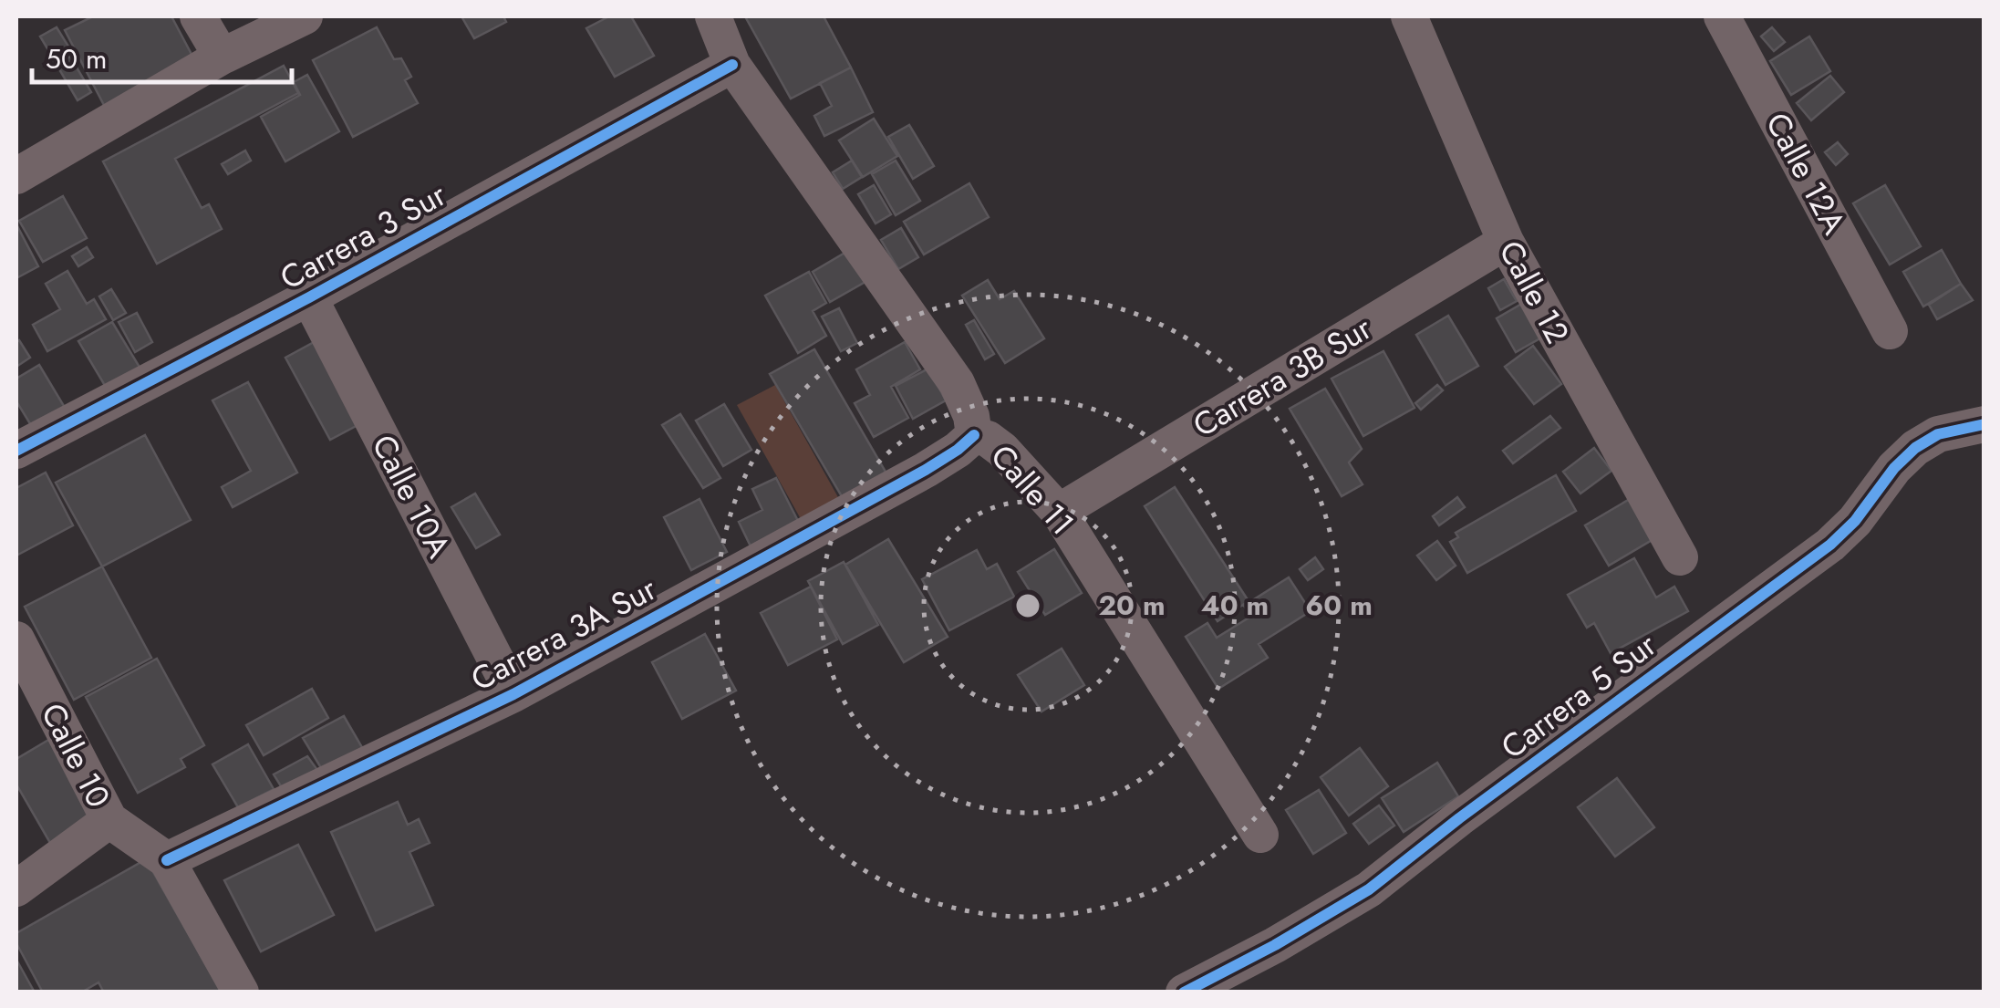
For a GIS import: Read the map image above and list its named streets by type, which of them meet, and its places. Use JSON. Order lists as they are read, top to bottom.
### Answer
{
  "streets": {
    "street": [
      "Calle 12A",
      "Carrera 3 Sur",
      "Calle 12",
      "Carrera 3B Sur",
      "Calle 11",
      "Calle 10A",
      "Carrera 3A Sur",
      "Carrera 5 Sur",
      "Calle 10"
    ]
  },
  "crossings": [
    ["Carrera 3 Sur", "Calle 11"],
    ["Carrera 3 Sur", "Calle 10A"],
    ["Calle 12", "Carrera 3B Sur"],
    ["Carrera 3B Sur", "Calle 11"],
    ["Calle 11", "Carrera 3A Sur"],
    ["Calle 10A", "Carrera 3A Sur"],
    ["Carrera 3A Sur", "Calle 10"]
  ],
  "scale_bar": "50 m",
  "rings": ["20 m", "40 m", "60 m"]
}
